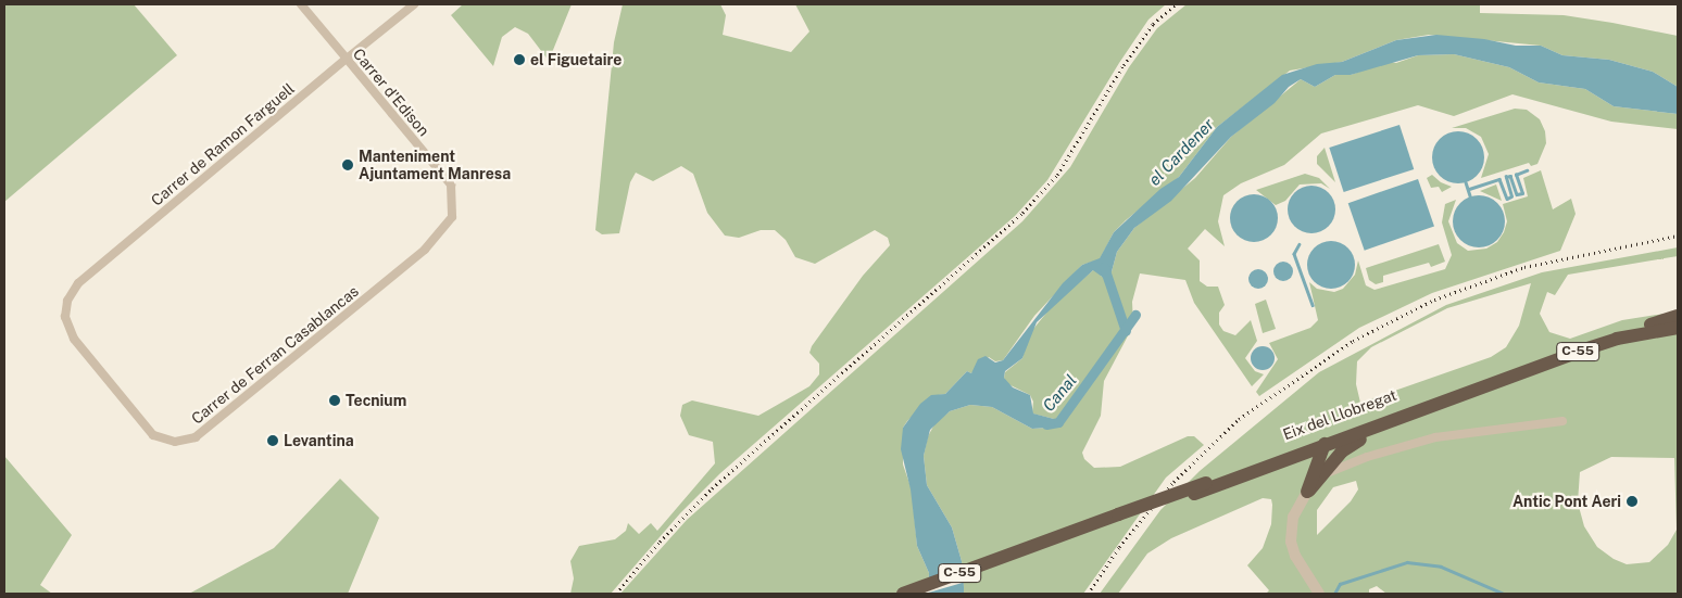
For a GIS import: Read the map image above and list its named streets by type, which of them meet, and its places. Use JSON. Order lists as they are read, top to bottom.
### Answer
{
  "streets": {
    "highway": ["C-55", "Eix del Llobregat"],
    "street": ["Carrer d'Edison", "Carrer de Ramon Farguell", "Carrer de Ferran Casablancas"]
  },
  "crossings": [
    ["Carrer d'Edison", "Carrer de Ramon Farguell"],
    ["Carrer d'Edison", "Carrer de Ferran Casablancas"],
    ["Carrer de Ramon Farguell", "Carrer de Ferran Casablancas"],
    ["C-55", "Eix del Llobregat"]
  ],
  "water": ["el Cardener", "Canal"],
  "places": [
    "el Figuetaire",
    "Manteniment Ajuntament Manresa",
    "Tecnium",
    "Levantina",
    "Antic Pont Aeri"
  ]
}
